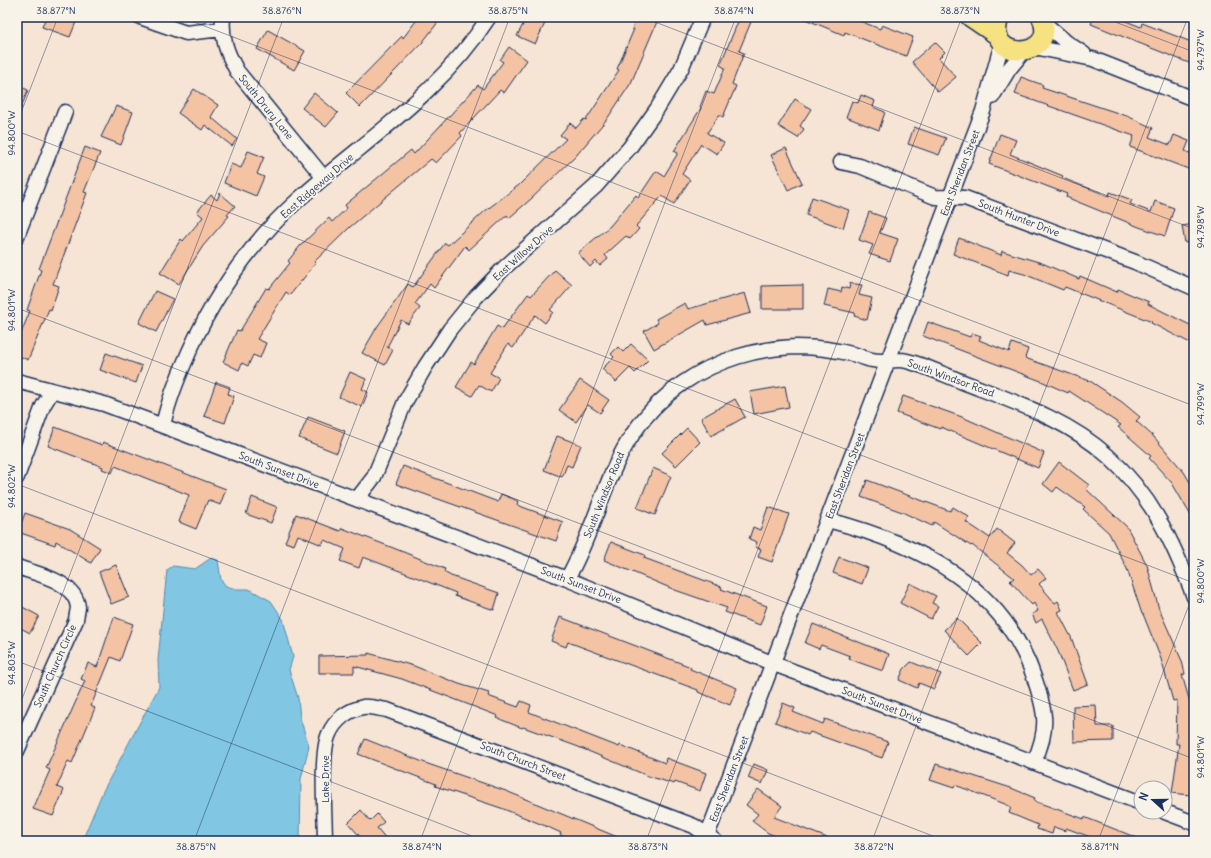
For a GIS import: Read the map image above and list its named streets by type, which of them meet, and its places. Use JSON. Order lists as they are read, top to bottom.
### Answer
{
  "streets": {
    "street": [
      "South Drury Lane",
      "East Sheridan Street",
      "East Ridgeway Drive",
      "South Hunter Drive",
      "East Willow Drive",
      "South Windsor Road",
      "South Sunset Drive",
      "South Church Circle",
      "South Church Street",
      "Lake Drive"
    ]
  },
  "crossings": [
    ["South Drury Lane", "East Ridgeway Drive"],
    ["East Sheridan Street", "South Hunter Drive"],
    ["East Sheridan Street", "South Windsor Road"],
    ["East Sheridan Street", "South Sunset Drive"],
    ["East Sheridan Street", "South Church Street"],
    ["East Ridgeway Drive", "South Sunset Drive"],
    ["East Willow Drive", "South Sunset Drive"],
    ["South Windsor Road", "South Sunset Drive"],
    ["South Church Street", "Lake Drive"]
  ],
  "north": "left",
  "coordinates": [
    "38.877°N",
    "38.876°N",
    "38.875°N",
    "38.874°N",
    "38.873°N",
    "94.797°W",
    "94.800°W",
    "94.798°W",
    "94.801°W",
    "94.799°W",
    "94.802°W",
    "94.803°W",
    "38.872°N",
    "38.871°N"
  ]
}
